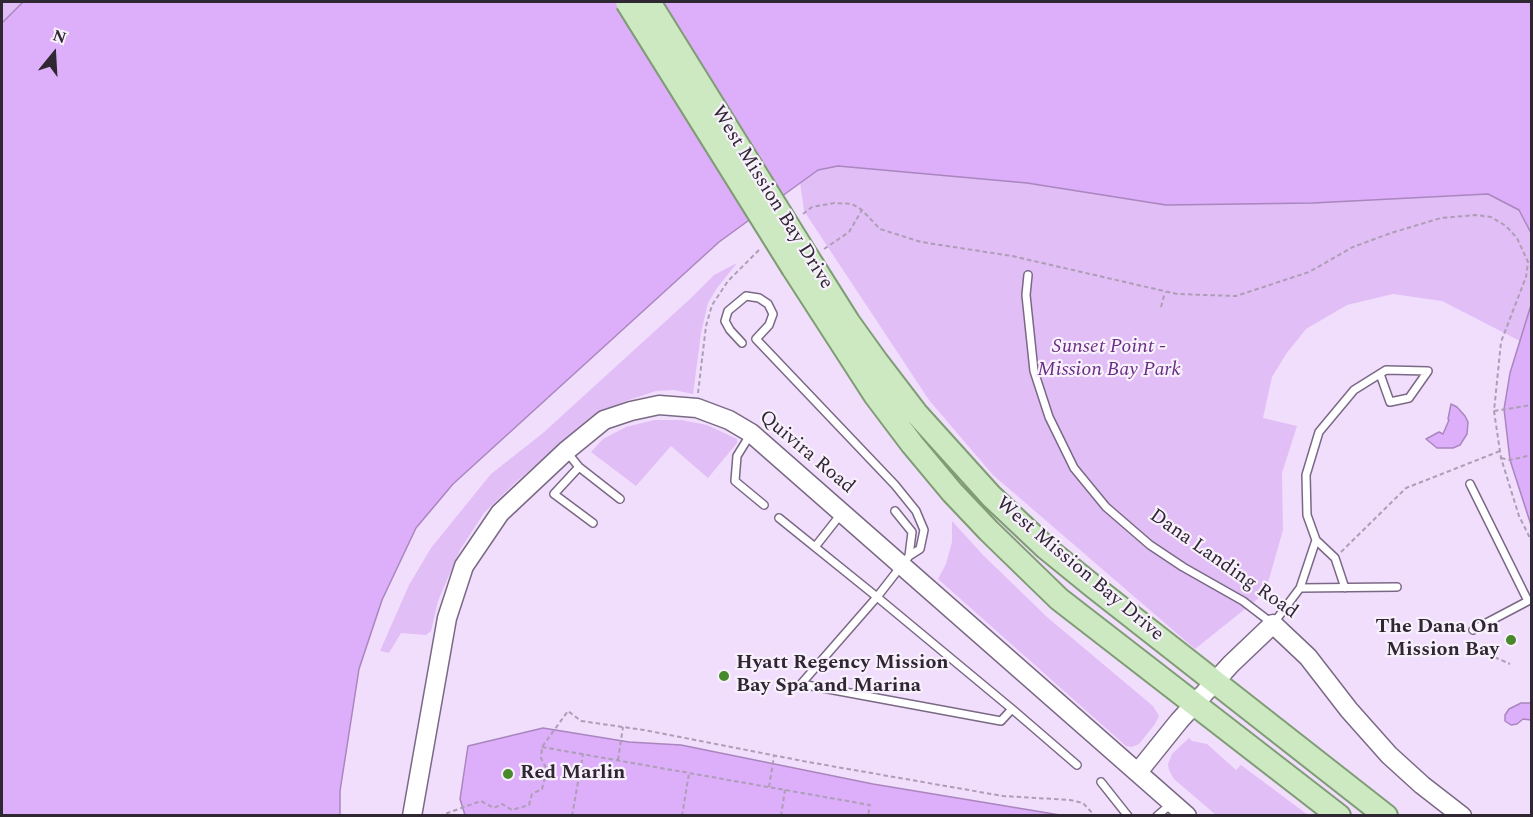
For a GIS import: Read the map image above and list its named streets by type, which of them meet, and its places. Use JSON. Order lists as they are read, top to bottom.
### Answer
{
  "streets": {
    "main road": ["West Mission Bay Drive"],
    "street": ["Quivira Road", "Dana Landing Road"]
  },
  "parks": ["Sunset Point - Mission Bay Park"],
  "places": ["The Dana On Mission Bay", "Hyatt Regency Mission Bay Spa and Marina", "Red Marlin"],
  "north": "top"
}
